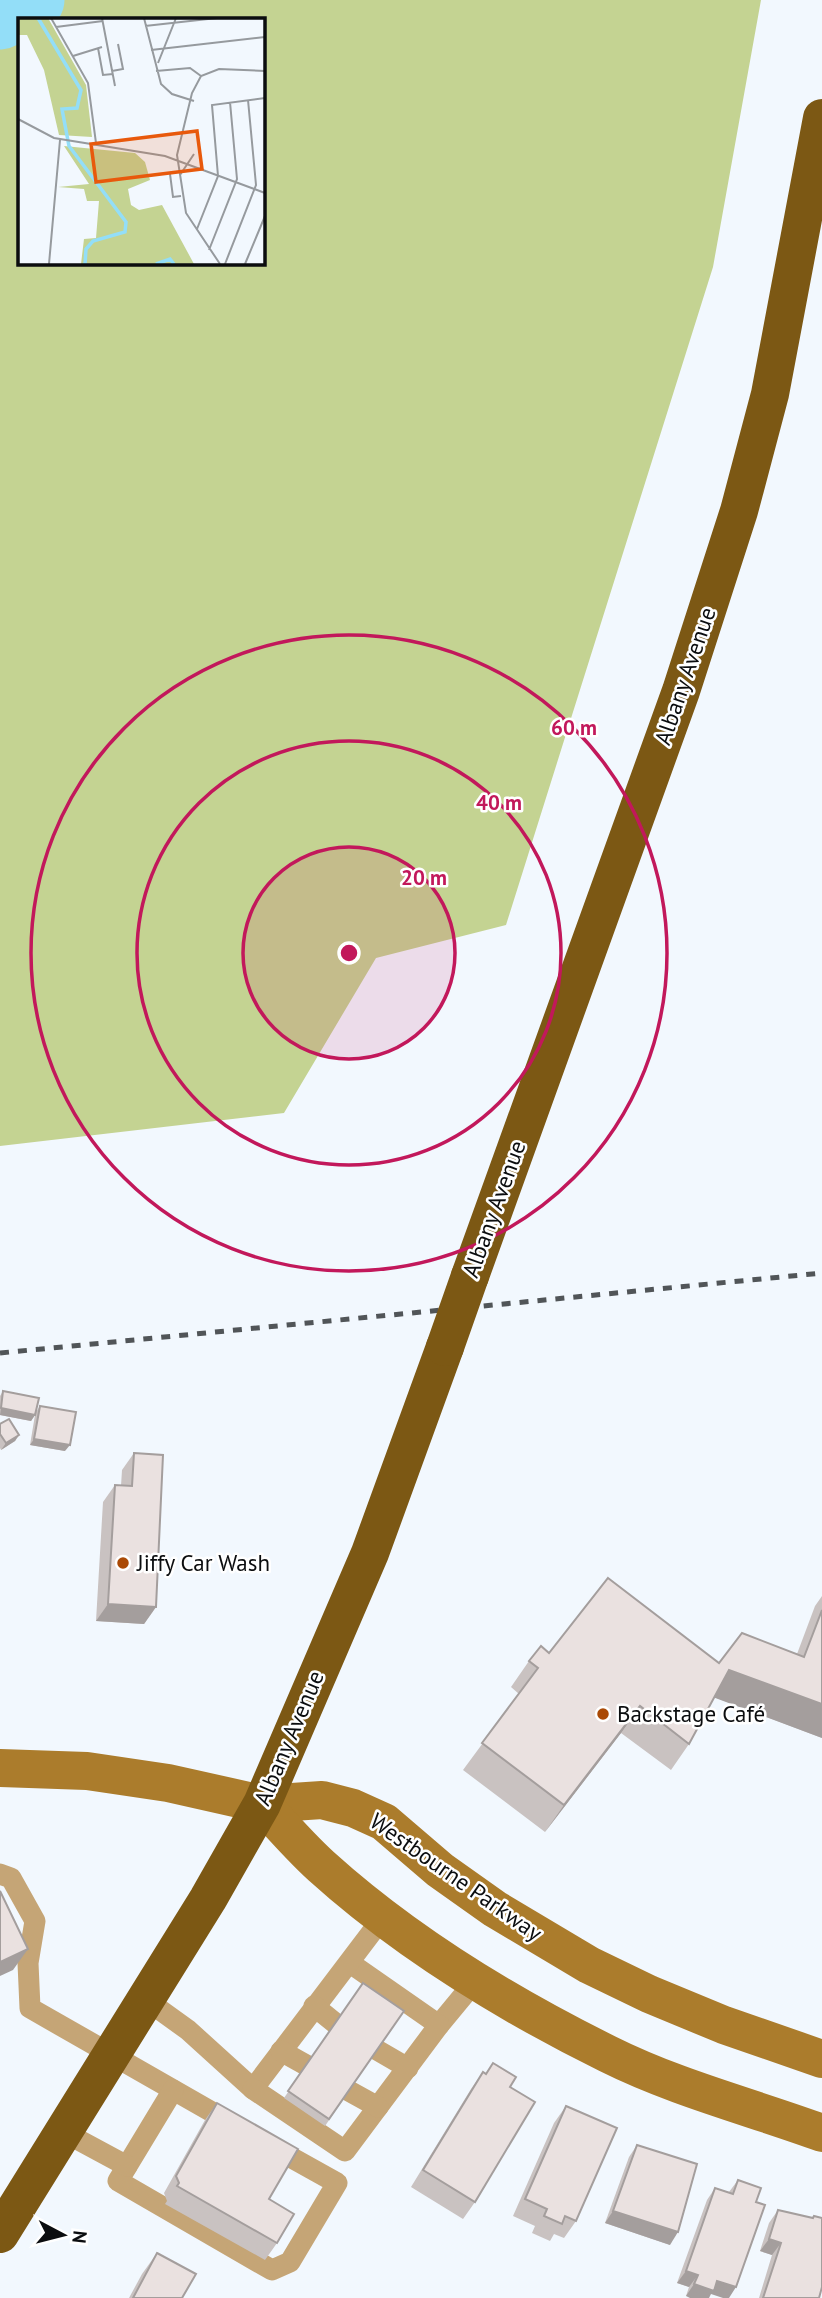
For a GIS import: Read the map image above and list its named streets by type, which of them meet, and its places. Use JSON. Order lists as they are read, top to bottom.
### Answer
{
  "streets": {
    "highway": ["Albany Avenue"],
    "main road": ["Westbourne Parkway"]
  },
  "crossings": [
    ["Albany Avenue", "Westbourne Parkway"]
  ],
  "places": ["Jiffy Car Wash", "Backstage Café"],
  "north": "right",
  "rings": ["60 m", "40 m", "20 m"]
}
